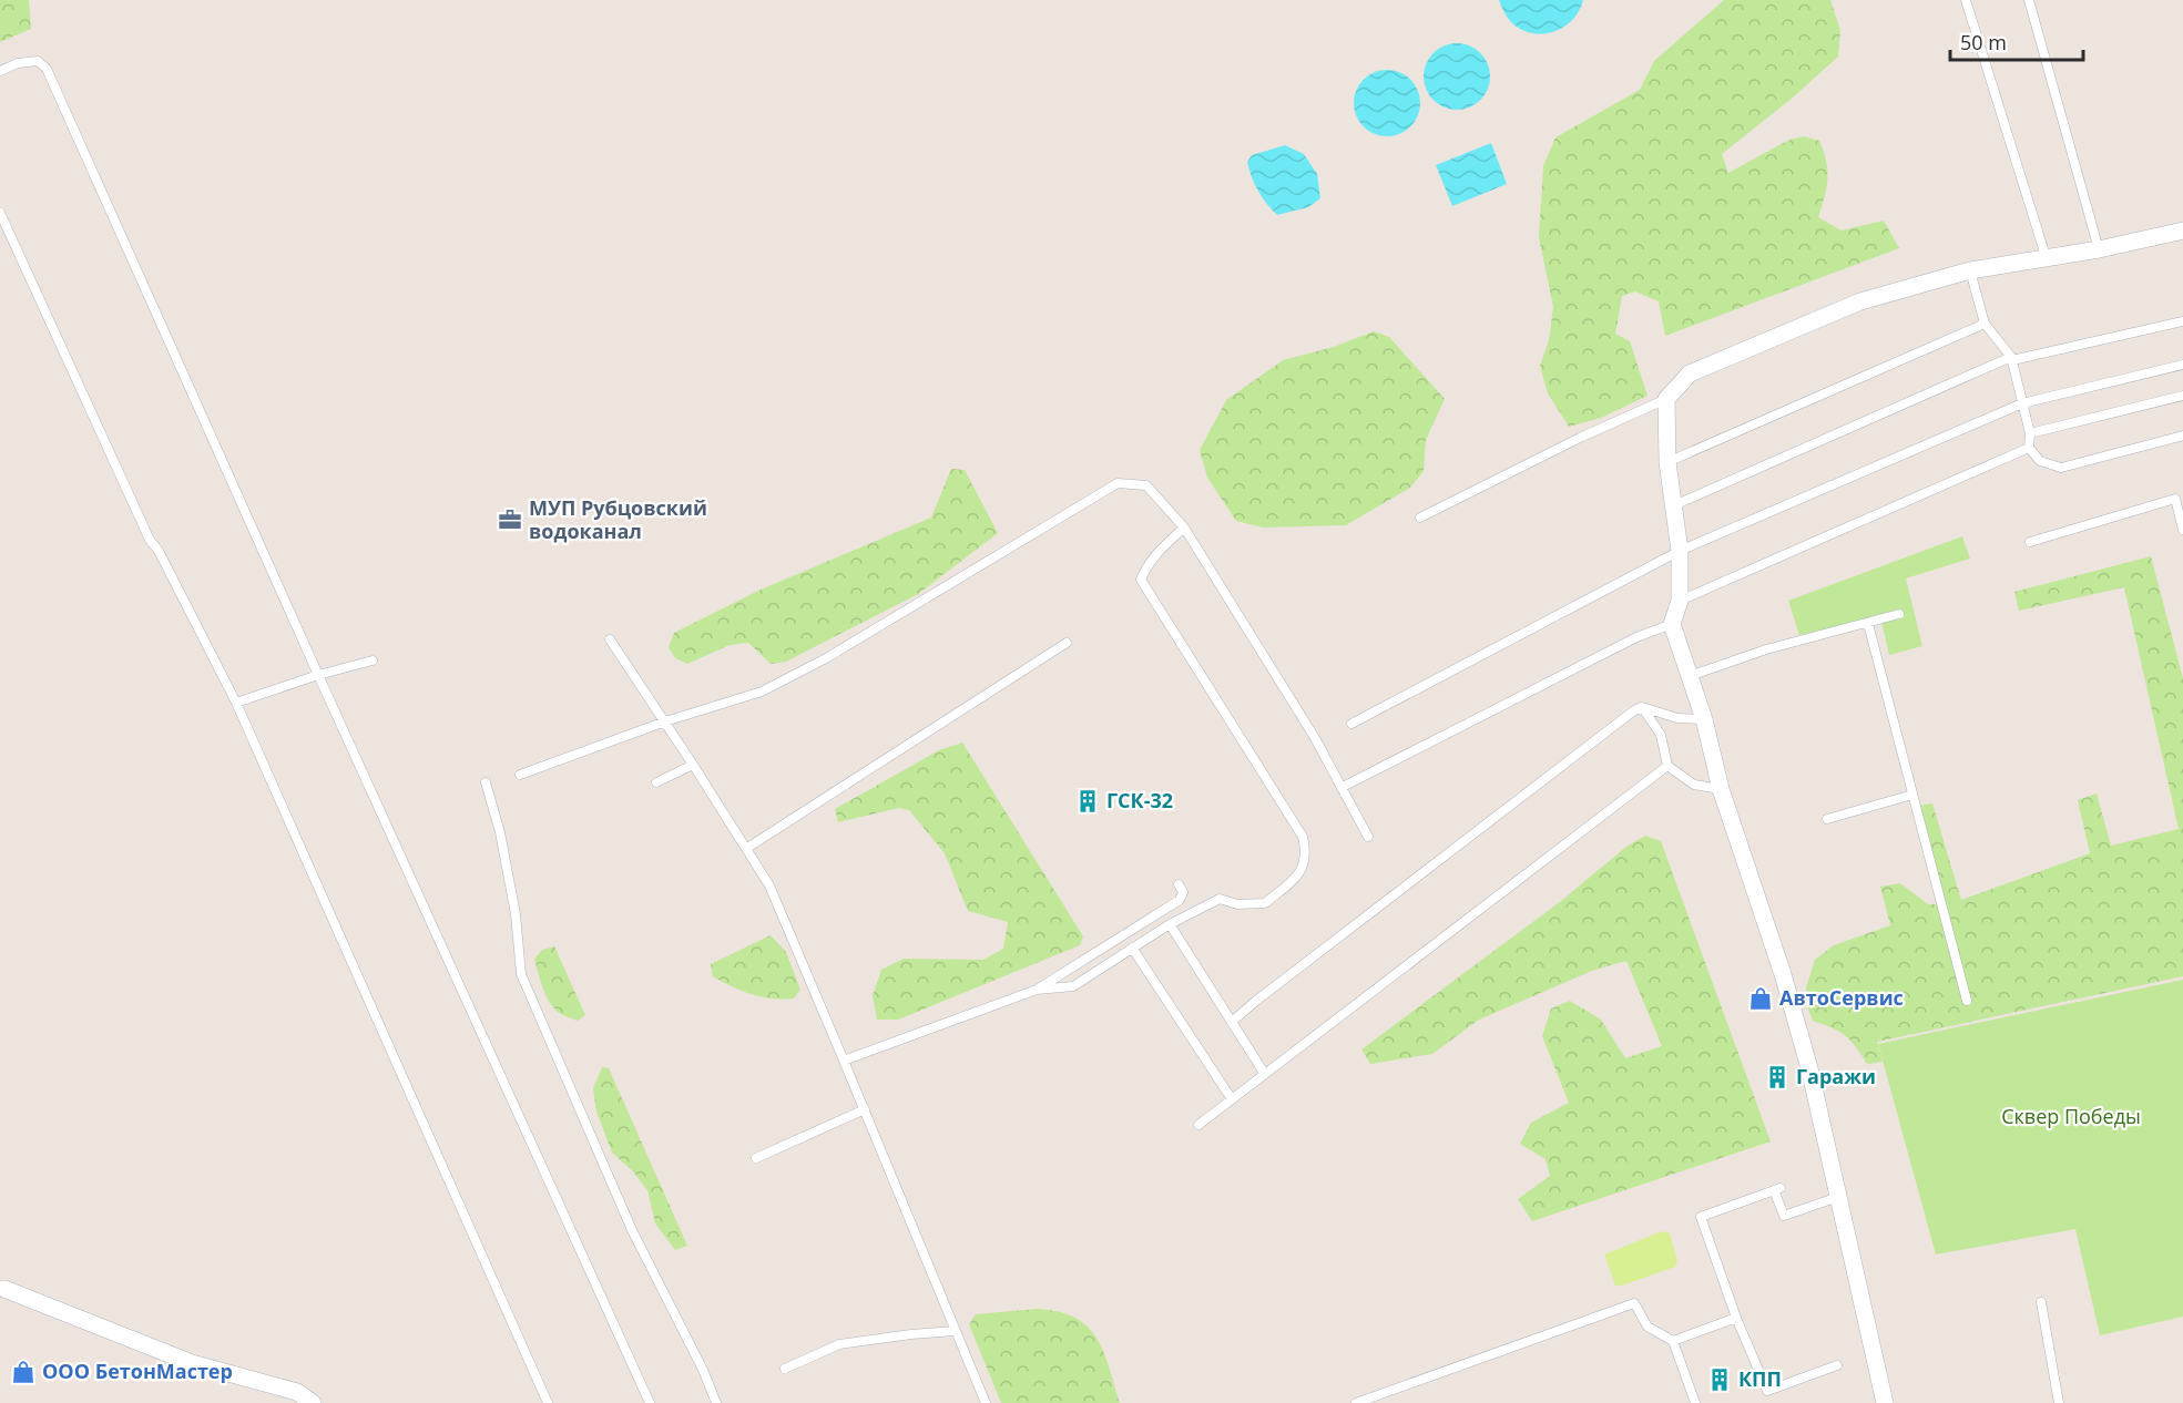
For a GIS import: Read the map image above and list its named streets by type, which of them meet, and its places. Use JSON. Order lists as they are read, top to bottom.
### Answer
{
  "parks": ["Сквер Победы"],
  "places": {
    "office": ["МУП Рубцовский водоканал"],
    "building": ["ГСК-32", "Гаражи", "КПП"],
    "shop": ["АвтоСервис", "ООО БетонМастер"]
  },
  "scale_bar": "50 m"
}
